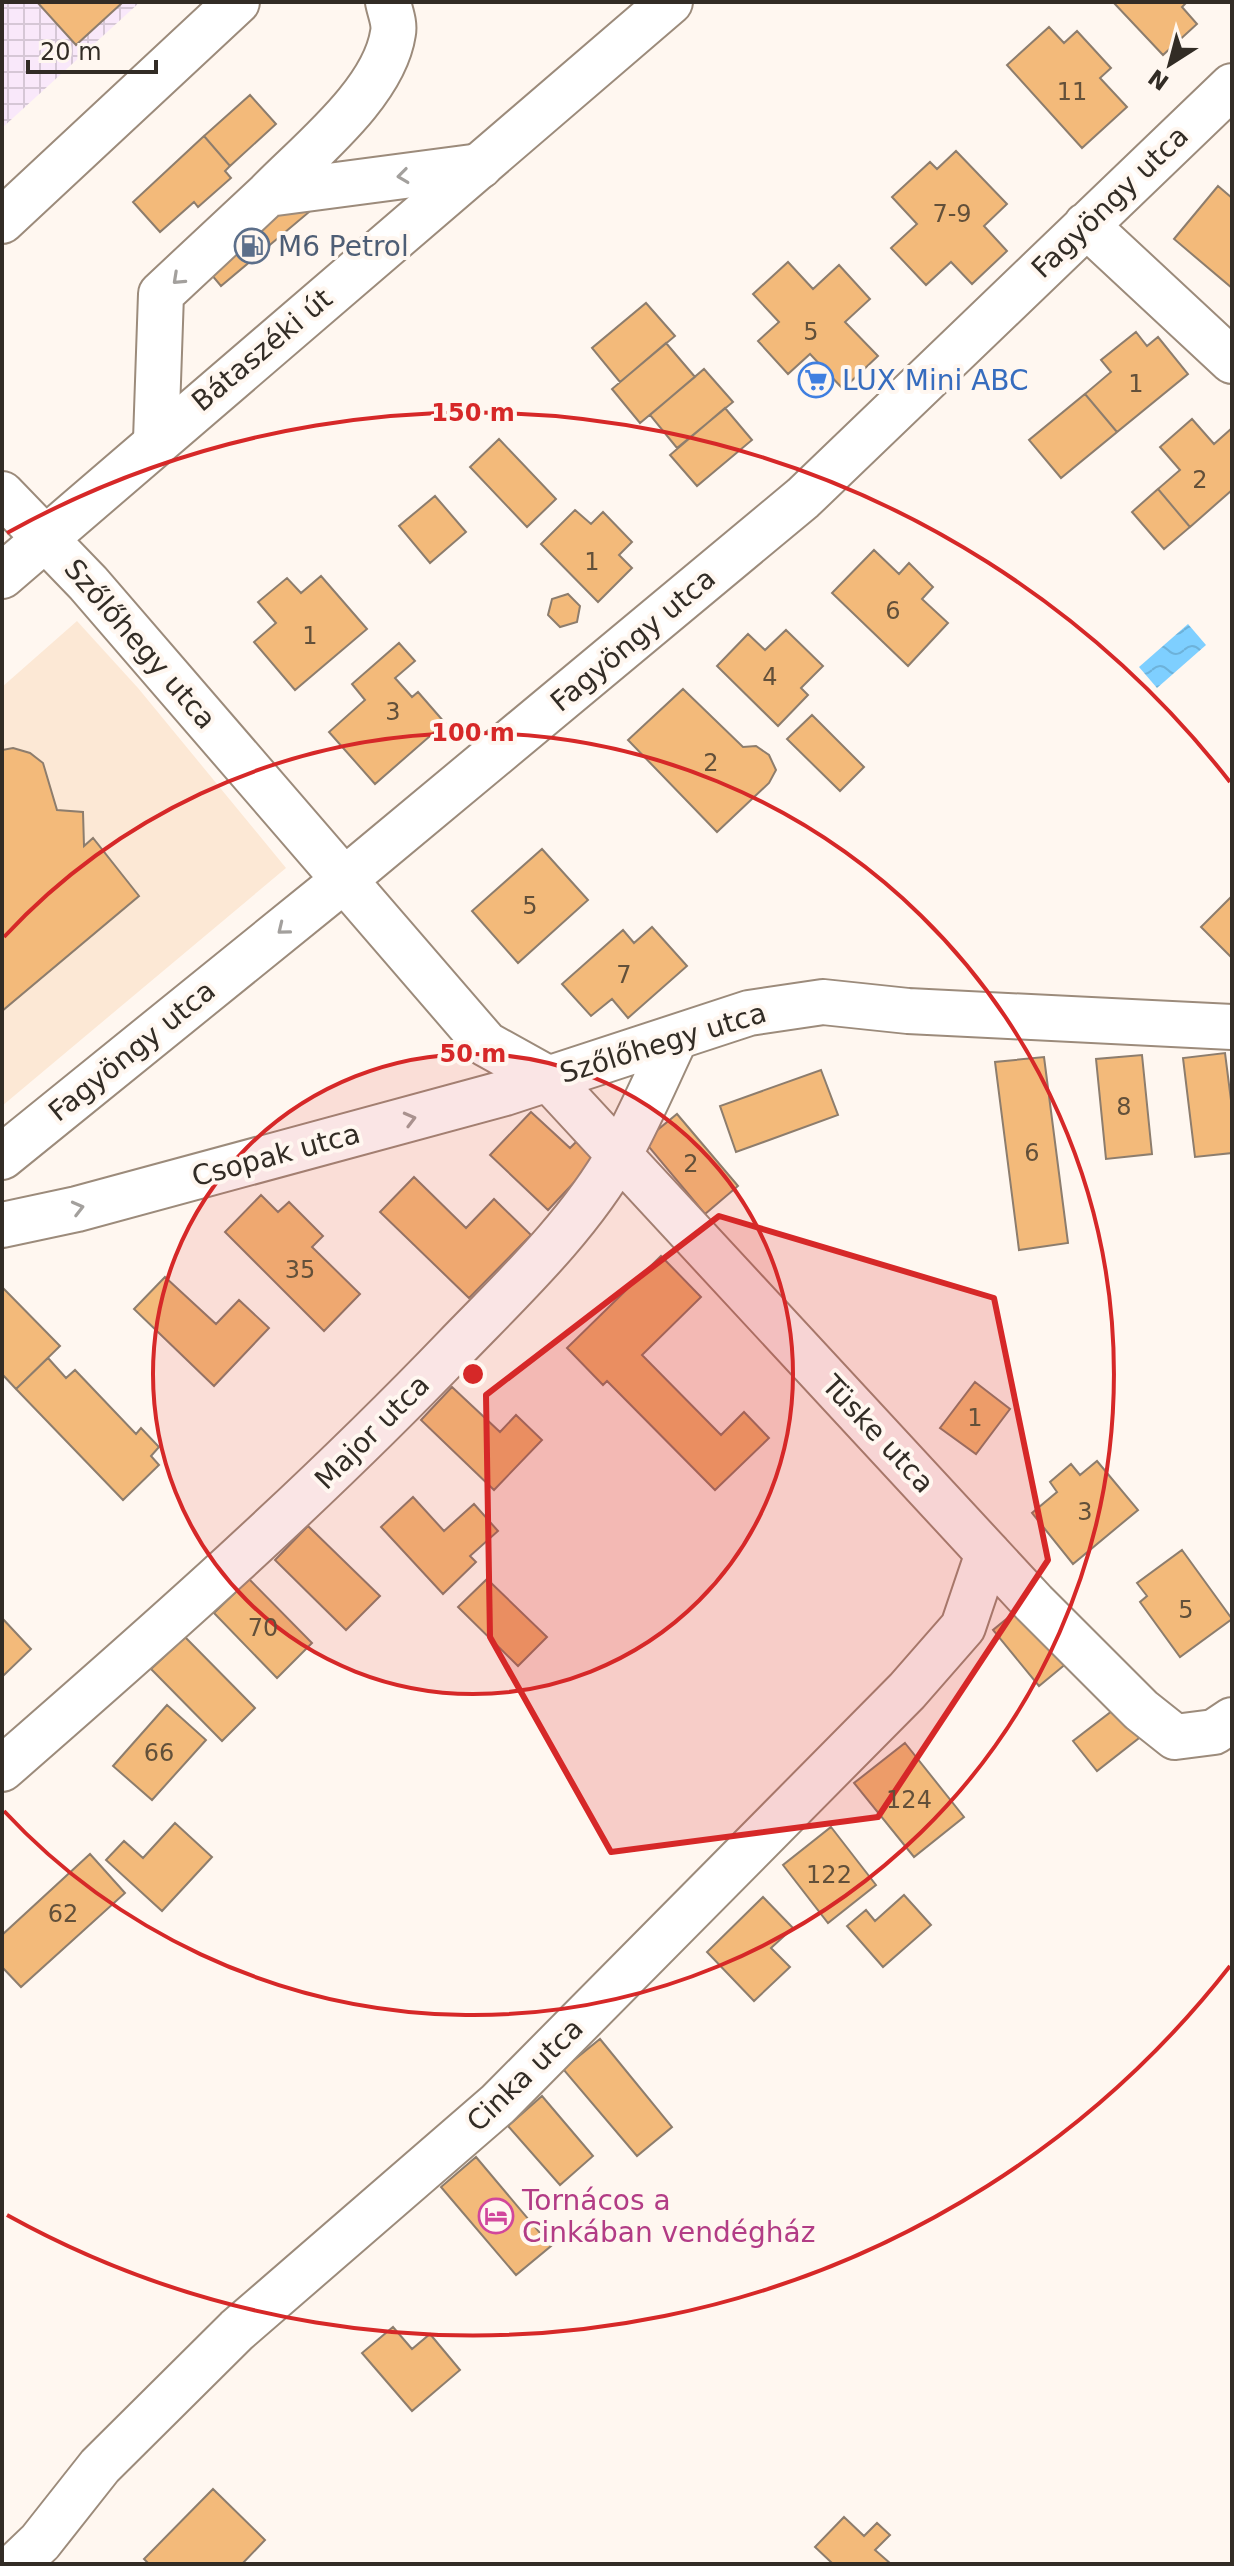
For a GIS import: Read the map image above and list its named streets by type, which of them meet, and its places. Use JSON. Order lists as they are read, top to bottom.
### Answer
{
  "streets": {
    "street": [
      "Fagyöngy utca",
      "Bátaszéki út",
      "Szőlőhegy utca",
      "Csopak utca",
      "Major utca",
      "Tüske utca",
      "Cinka utca"
    ]
  },
  "crossings": [
    ["Fagyöngy utca", "Szőlőhegy utca"],
    ["Bátaszéki út", "Szőlőhegy utca"],
    ["Szőlőhegy utca", "Csopak utca"],
    ["Szőlőhegy utca", "Major utca"],
    ["Szőlőhegy utca", "Tüske utca"],
    ["Csopak utca", "Tüske utca"],
    ["Major utca", "Tüske utca"],
    ["Tüske utca", "Cinka utca"]
  ],
  "one_way": ["Csopak utca"],
  "places": {
    "fuel station": ["M6 Petrol"],
    "supermarket": ["LUX Mini ABC"],
    "hotel": ["Tornácos a Cinkában vendégház"]
  },
  "house_numbers": [
    "11",
    "7-9",
    "5",
    "1",
    "2",
    "1",
    "6",
    "1",
    "4",
    "3",
    "2",
    "5",
    "7",
    "8",
    "6",
    "2",
    "35",
    "1",
    "3",
    "5",
    "70",
    "66",
    "124",
    "122",
    "62"
  ],
  "scale_bar": "20 m",
  "north": "bottom left",
  "rings": ["150 m", "100 m", "50 m"]
}
